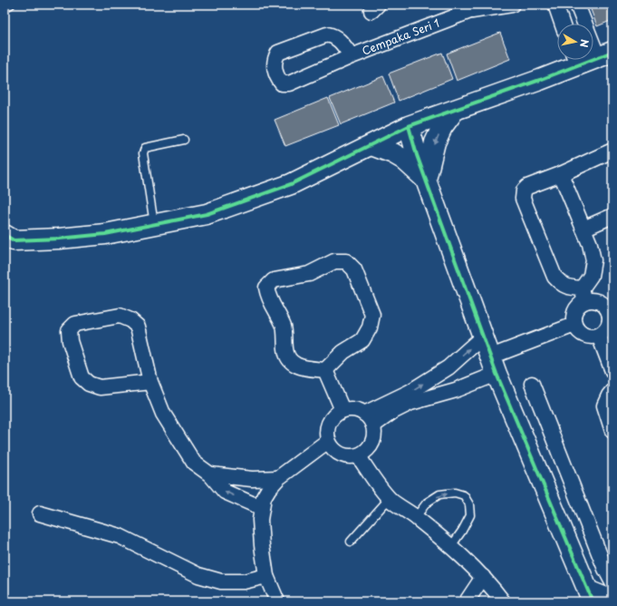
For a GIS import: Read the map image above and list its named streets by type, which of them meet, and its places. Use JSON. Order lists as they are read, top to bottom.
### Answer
{
  "streets": {
    "street": ["Cempaka Seri 1"]
  },
  "north": "right"
}
